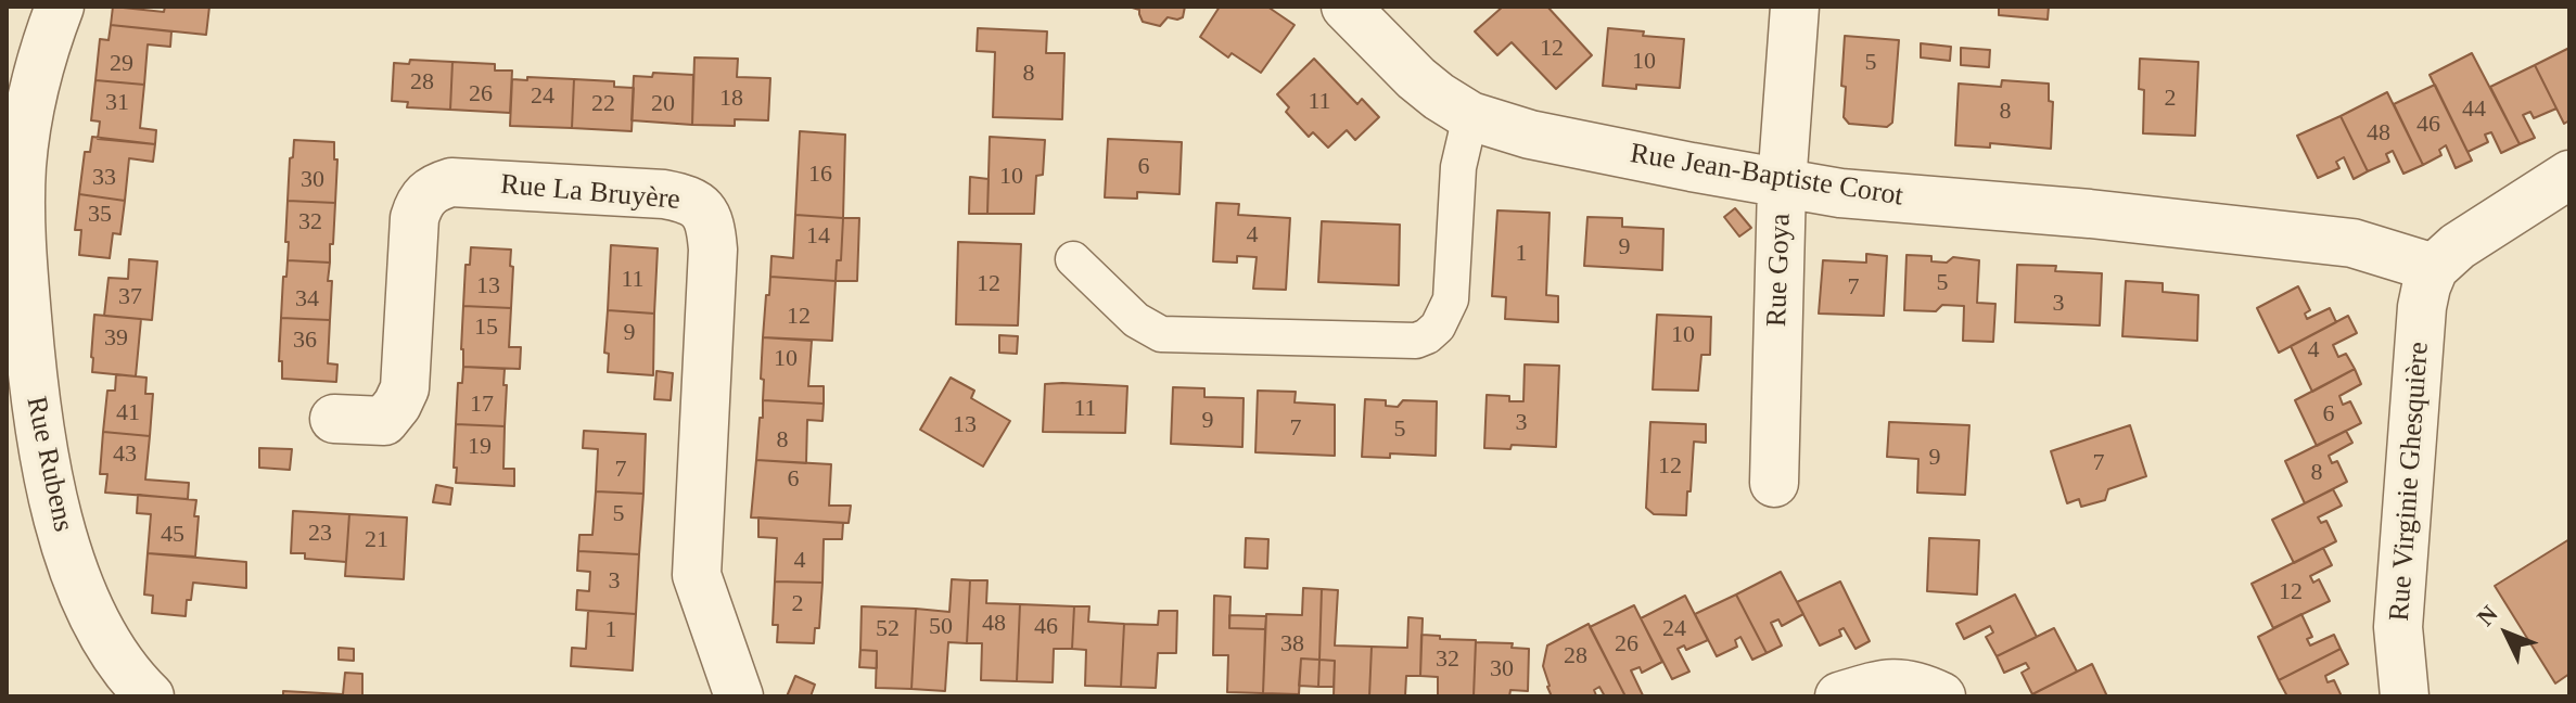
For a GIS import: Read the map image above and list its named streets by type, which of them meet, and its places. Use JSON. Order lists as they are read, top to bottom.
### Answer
{
  "streets": {
    "street": [
      "Rue Jean-Baptiste Corot",
      "Rue La Bruyère",
      "Rue Goya",
      "Rue Rubens",
      "Rue Virginie Ghesquière"
    ]
  },
  "crossings": [
    ["Rue Jean-Baptiste Corot", "Rue Goya"],
    ["Rue Jean-Baptiste Corot", "Rue Virginie Ghesquière"]
  ],
  "house_numbers": [
    "12",
    "10",
    "5",
    "29",
    "8",
    "28",
    "26",
    "24",
    "18",
    "2",
    "11",
    "31",
    "22",
    "20",
    "44",
    "8",
    "46",
    "48",
    "6",
    "16",
    "10",
    "33",
    "30",
    "35",
    "32",
    "4",
    "14",
    "9",
    "1",
    "11",
    "5",
    "12",
    "13",
    "7",
    "37",
    "34",
    "3",
    "12",
    "15",
    "9",
    "10",
    "39",
    "36",
    "4",
    "10",
    "17",
    "11",
    "41",
    "6",
    "9",
    "3",
    "13",
    "7",
    "5",
    "8",
    "19",
    "43",
    "9",
    "7",
    "12",
    "7",
    "8",
    "6",
    "5",
    "23",
    "45",
    "21",
    "4",
    "3",
    "12",
    "2",
    "48",
    "50",
    "46",
    "52",
    "24",
    "1",
    "38",
    "26",
    "28",
    "32",
    "30"
  ],
  "north": "top left"
}
